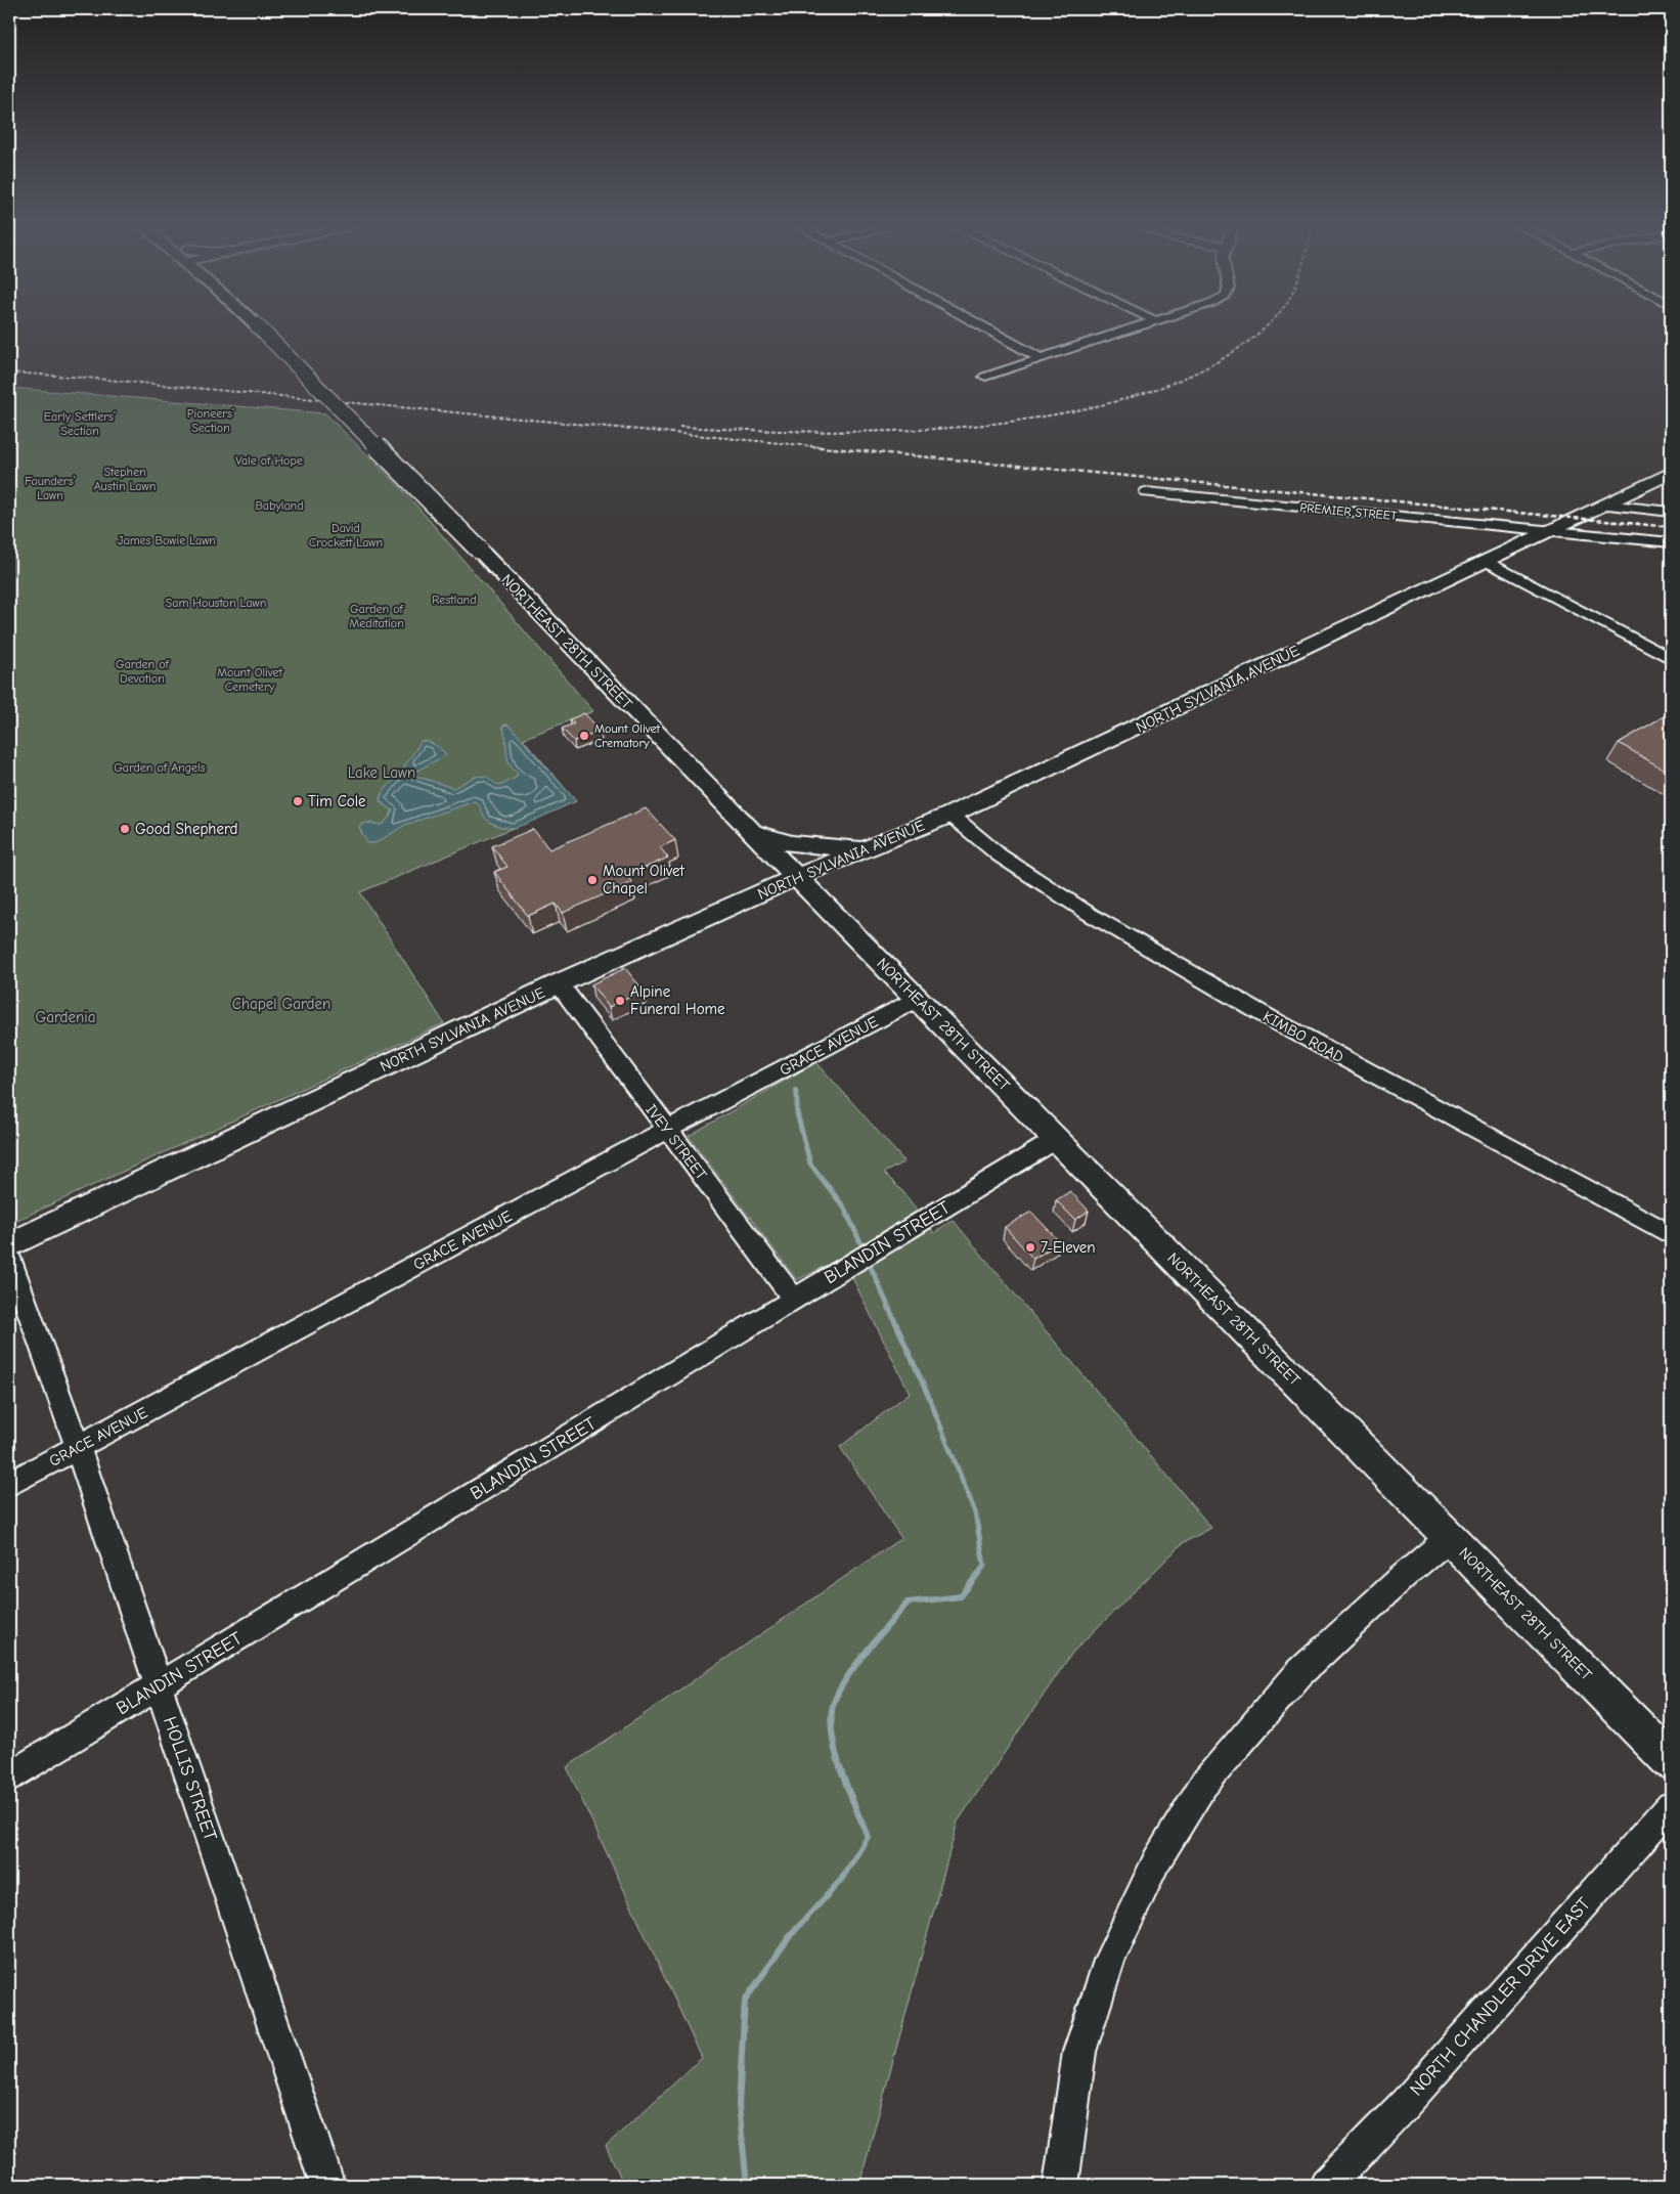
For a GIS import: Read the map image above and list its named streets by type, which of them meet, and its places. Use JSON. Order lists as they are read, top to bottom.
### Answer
{
  "streets": {
    "main road": ["NORTHEAST 28TH STREET", "NORTH SYLVANIA AVENUE"],
    "street": [
      "PREMIER STREET",
      "KIMBO ROAD",
      "GRACE AVENUE",
      "IVEY STREET",
      "BLANDIN STREET",
      "HOLLIS STREET",
      "NORTH CHANDLER DRIVE EAST"
    ]
  },
  "crossings": [
    ["PREMIER STREET", "NORTH SYLVANIA AVENUE"],
    ["NORTHEAST 28TH STREET", "NORTH SYLVANIA AVENUE"],
    ["NORTHEAST 28TH STREET", "GRACE AVENUE"],
    ["NORTHEAST 28TH STREET", "BLANDIN STREET"],
    ["NORTH SYLVANIA AVENUE", "KIMBO ROAD"],
    ["NORTH SYLVANIA AVENUE", "IVEY STREET"],
    ["GRACE AVENUE", "IVEY STREET"],
    ["GRACE AVENUE", "HOLLIS STREET"],
    ["IVEY STREET", "BLANDIN STREET"],
    ["BLANDIN STREET", "HOLLIS STREET"]
  ],
  "parks": [
    "Pioneers’ Section",
    "Early Settlers’ Section",
    "Vale of Hope",
    "Stephen Austin Lawn",
    "Founders’ Lawn",
    "Babyland",
    "David Crockett Lawn",
    "James Bowie Lawn",
    "Restland",
    "Sam Houston Lawn",
    "Garden of Meditation",
    "Garden of Devotion",
    "Mount Olivet Cemetery",
    "Garden of Angels",
    "Lake Lawn",
    "Chapel Garden",
    "Gardenia"
  ],
  "places": [
    "Mount Olivet Crematory",
    "Tim Cole",
    "Good Shepherd",
    "Mount Olivet Chapel",
    "Alpine Funeral Home",
    "7-Eleven"
  ]
}
